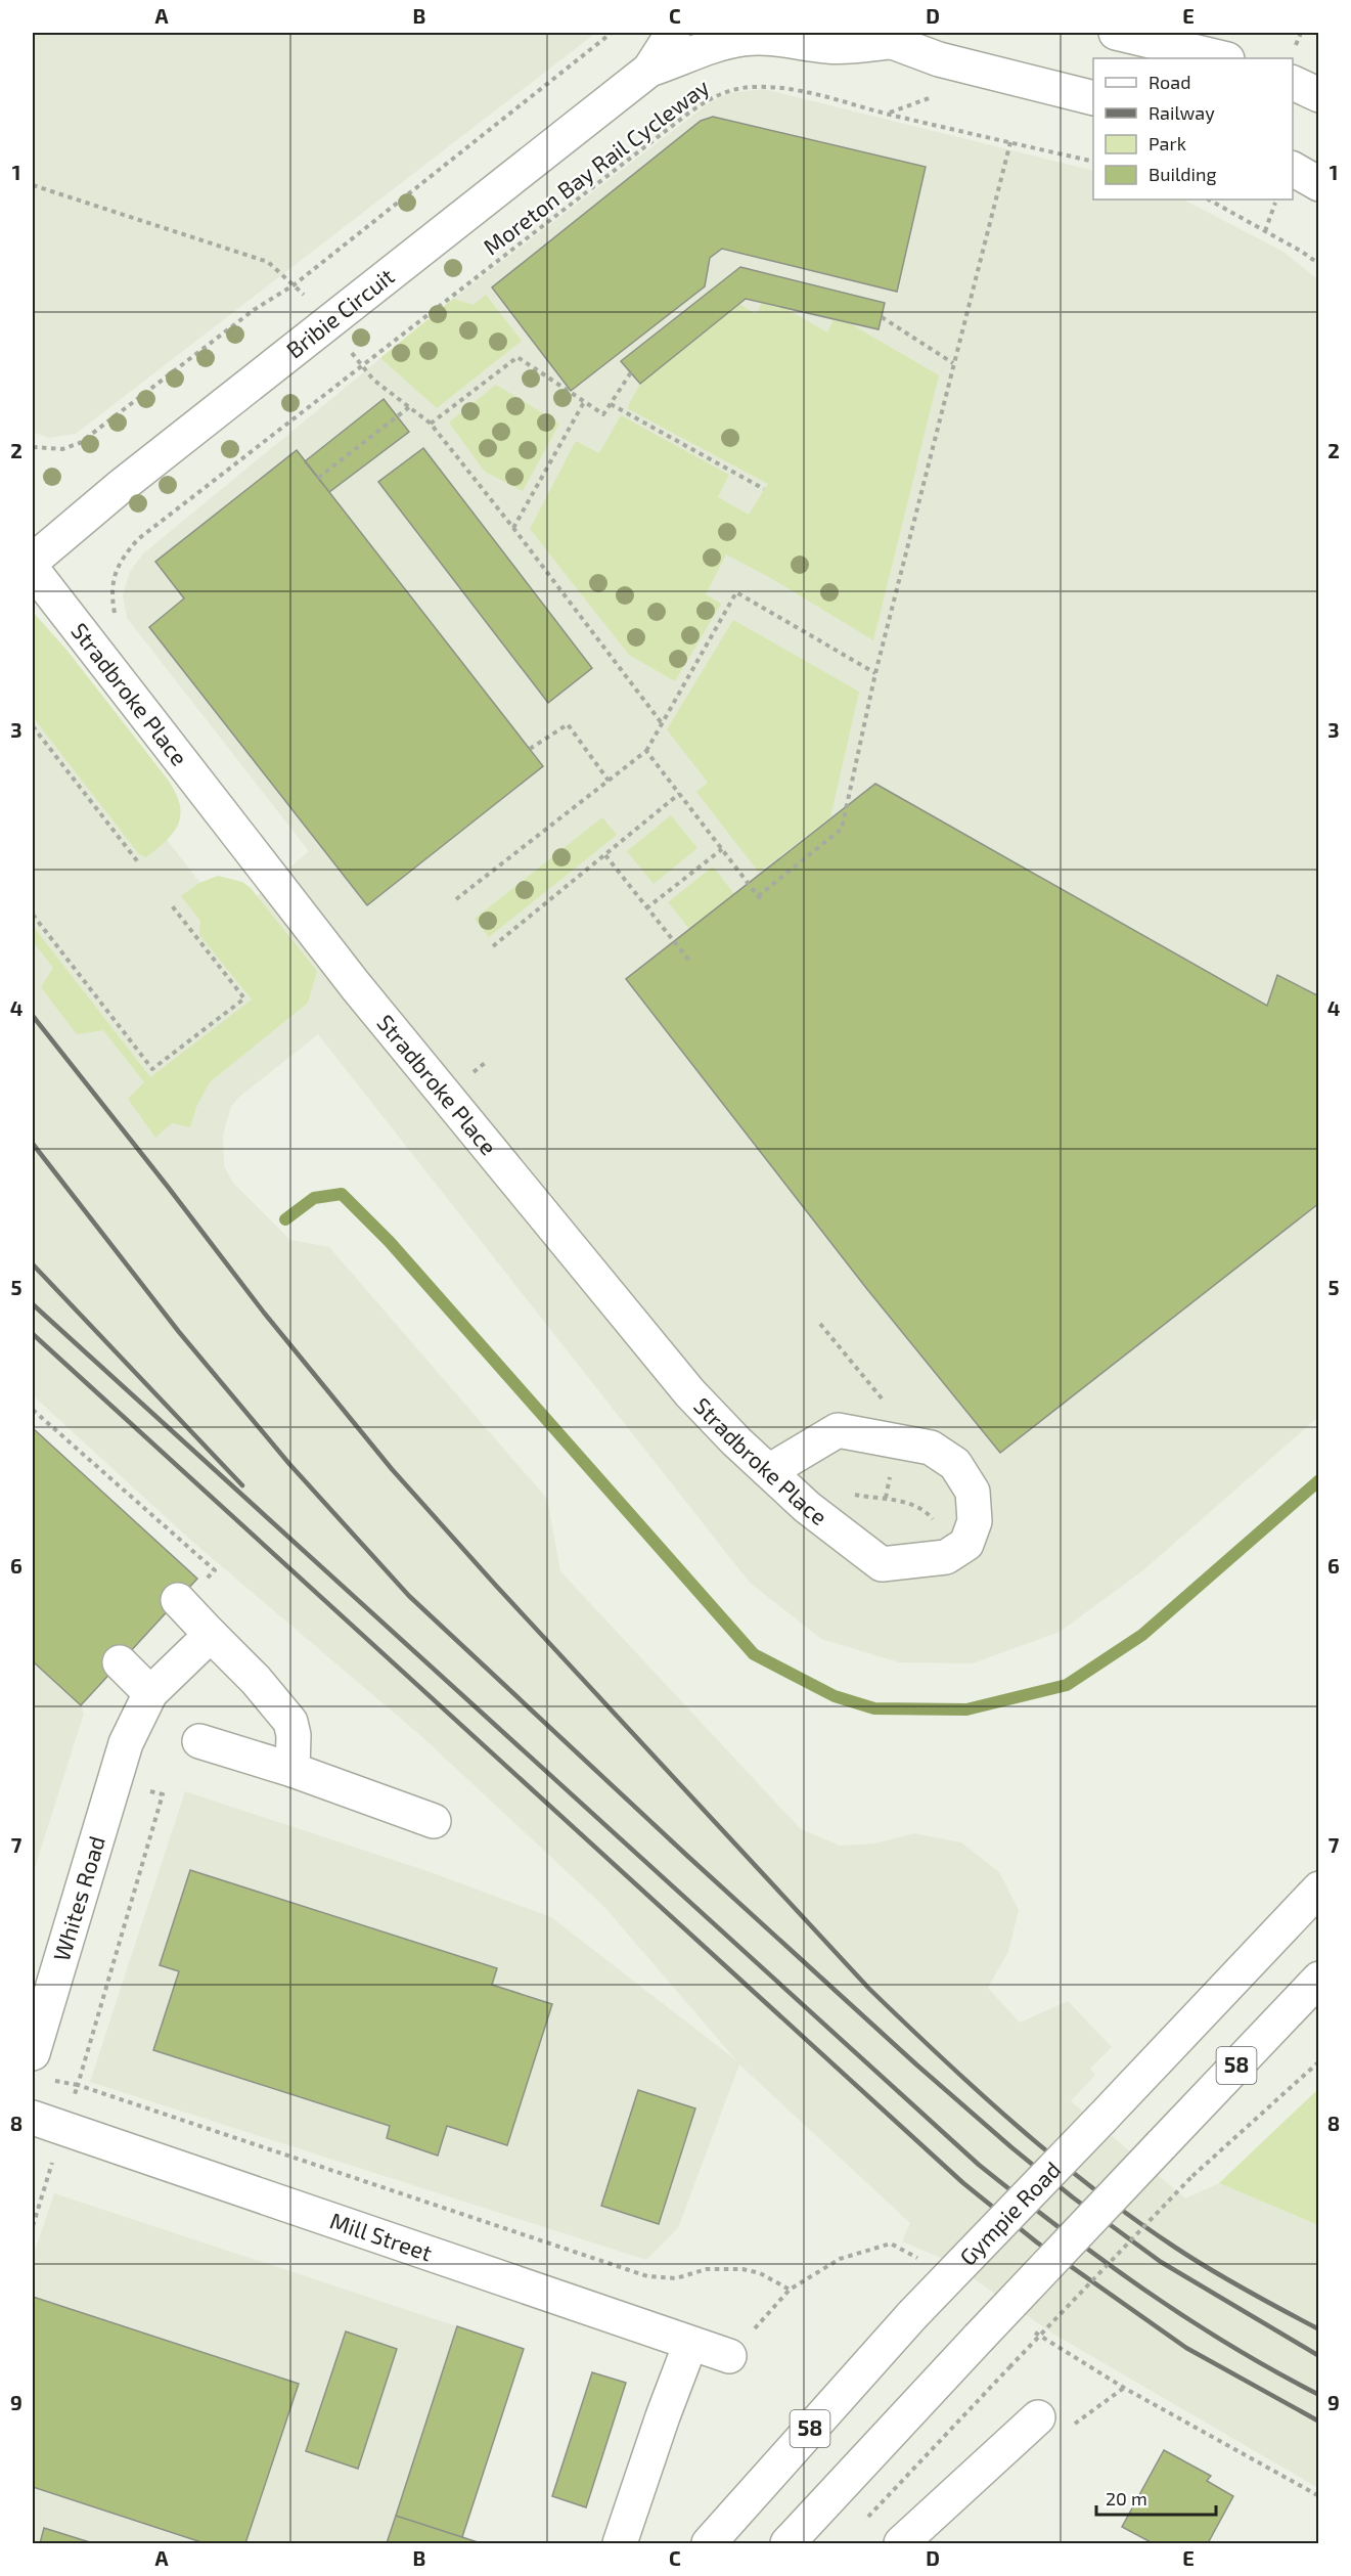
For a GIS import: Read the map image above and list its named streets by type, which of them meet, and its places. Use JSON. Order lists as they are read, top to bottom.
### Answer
{
  "streets": {
    "main road": [
      "Bribie Circuit",
      "Stradbroke Place",
      "Whites Road",
      "58",
      "Gympie Road",
      "Mill Street"
    ],
    "path": ["Moreton Bay Rail Cycleway"]
  },
  "legend": [
    "Road",
    "Railway",
    "Park",
    "Building"
  ],
  "scale_bar": "20 m",
  "grid": {
    "columns": [
      "A",
      "B",
      "C",
      "D",
      "E"
    ],
    "rows": [
      "1",
      "2",
      "3",
      "4",
      "5",
      "6",
      "7",
      "8",
      "9"
    ]
  }
}
